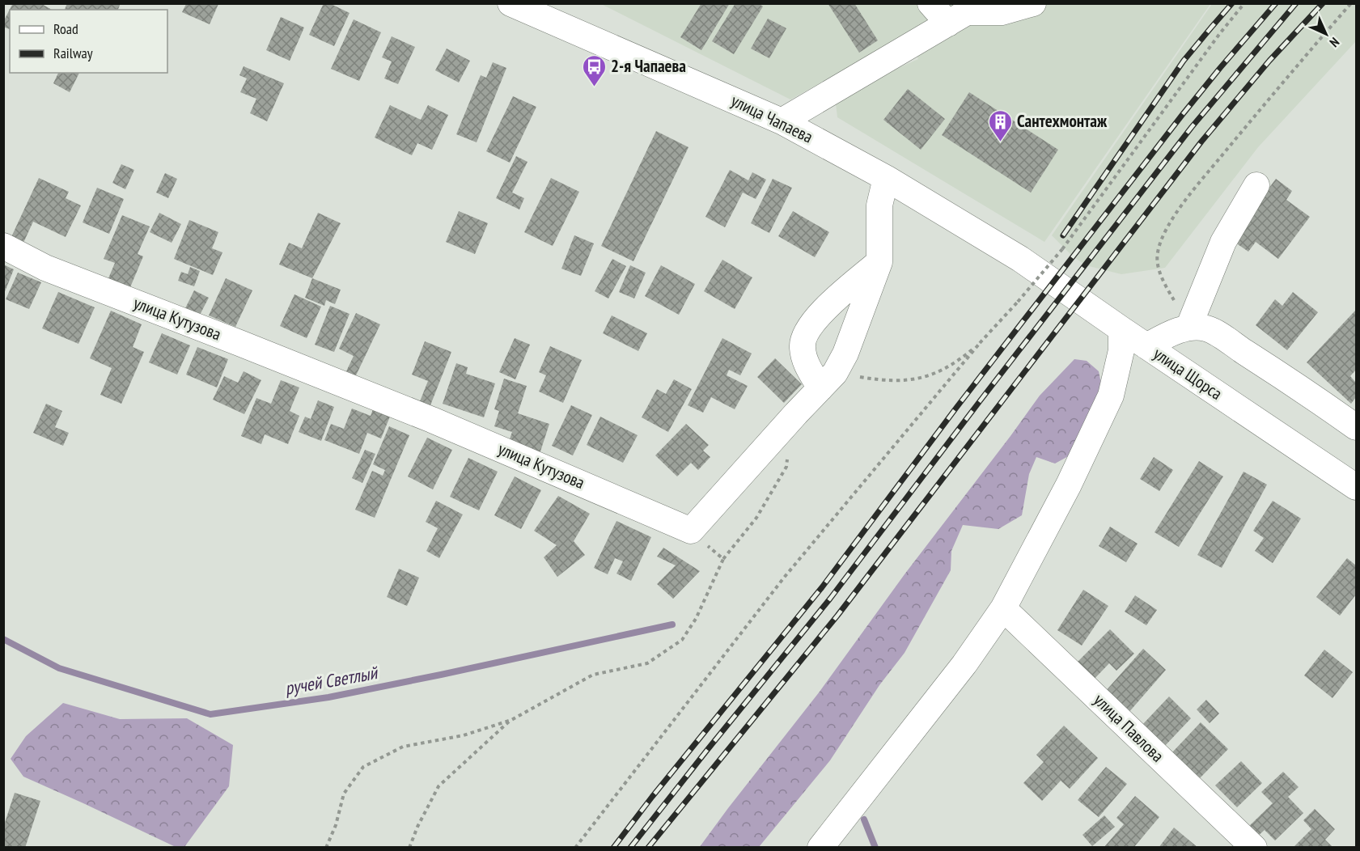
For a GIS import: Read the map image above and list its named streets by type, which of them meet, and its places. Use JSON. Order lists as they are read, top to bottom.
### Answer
{
  "streets": {
    "street": [
      "улица Чапаева",
      "улица Кутузова",
      "улица Щорса",
      "улица Павлова"
    ]
  },
  "crossings": [
    ["улица Чапаева", "улица Щорса"]
  ],
  "water": ["ручей Светлый"],
  "places": {
    "bus stop": ["2-я Чапаева"],
    "building": ["Сантехмонтаж"]
  },
  "legend": ["Road", "Railway"],
  "north": "bottom right"
}
